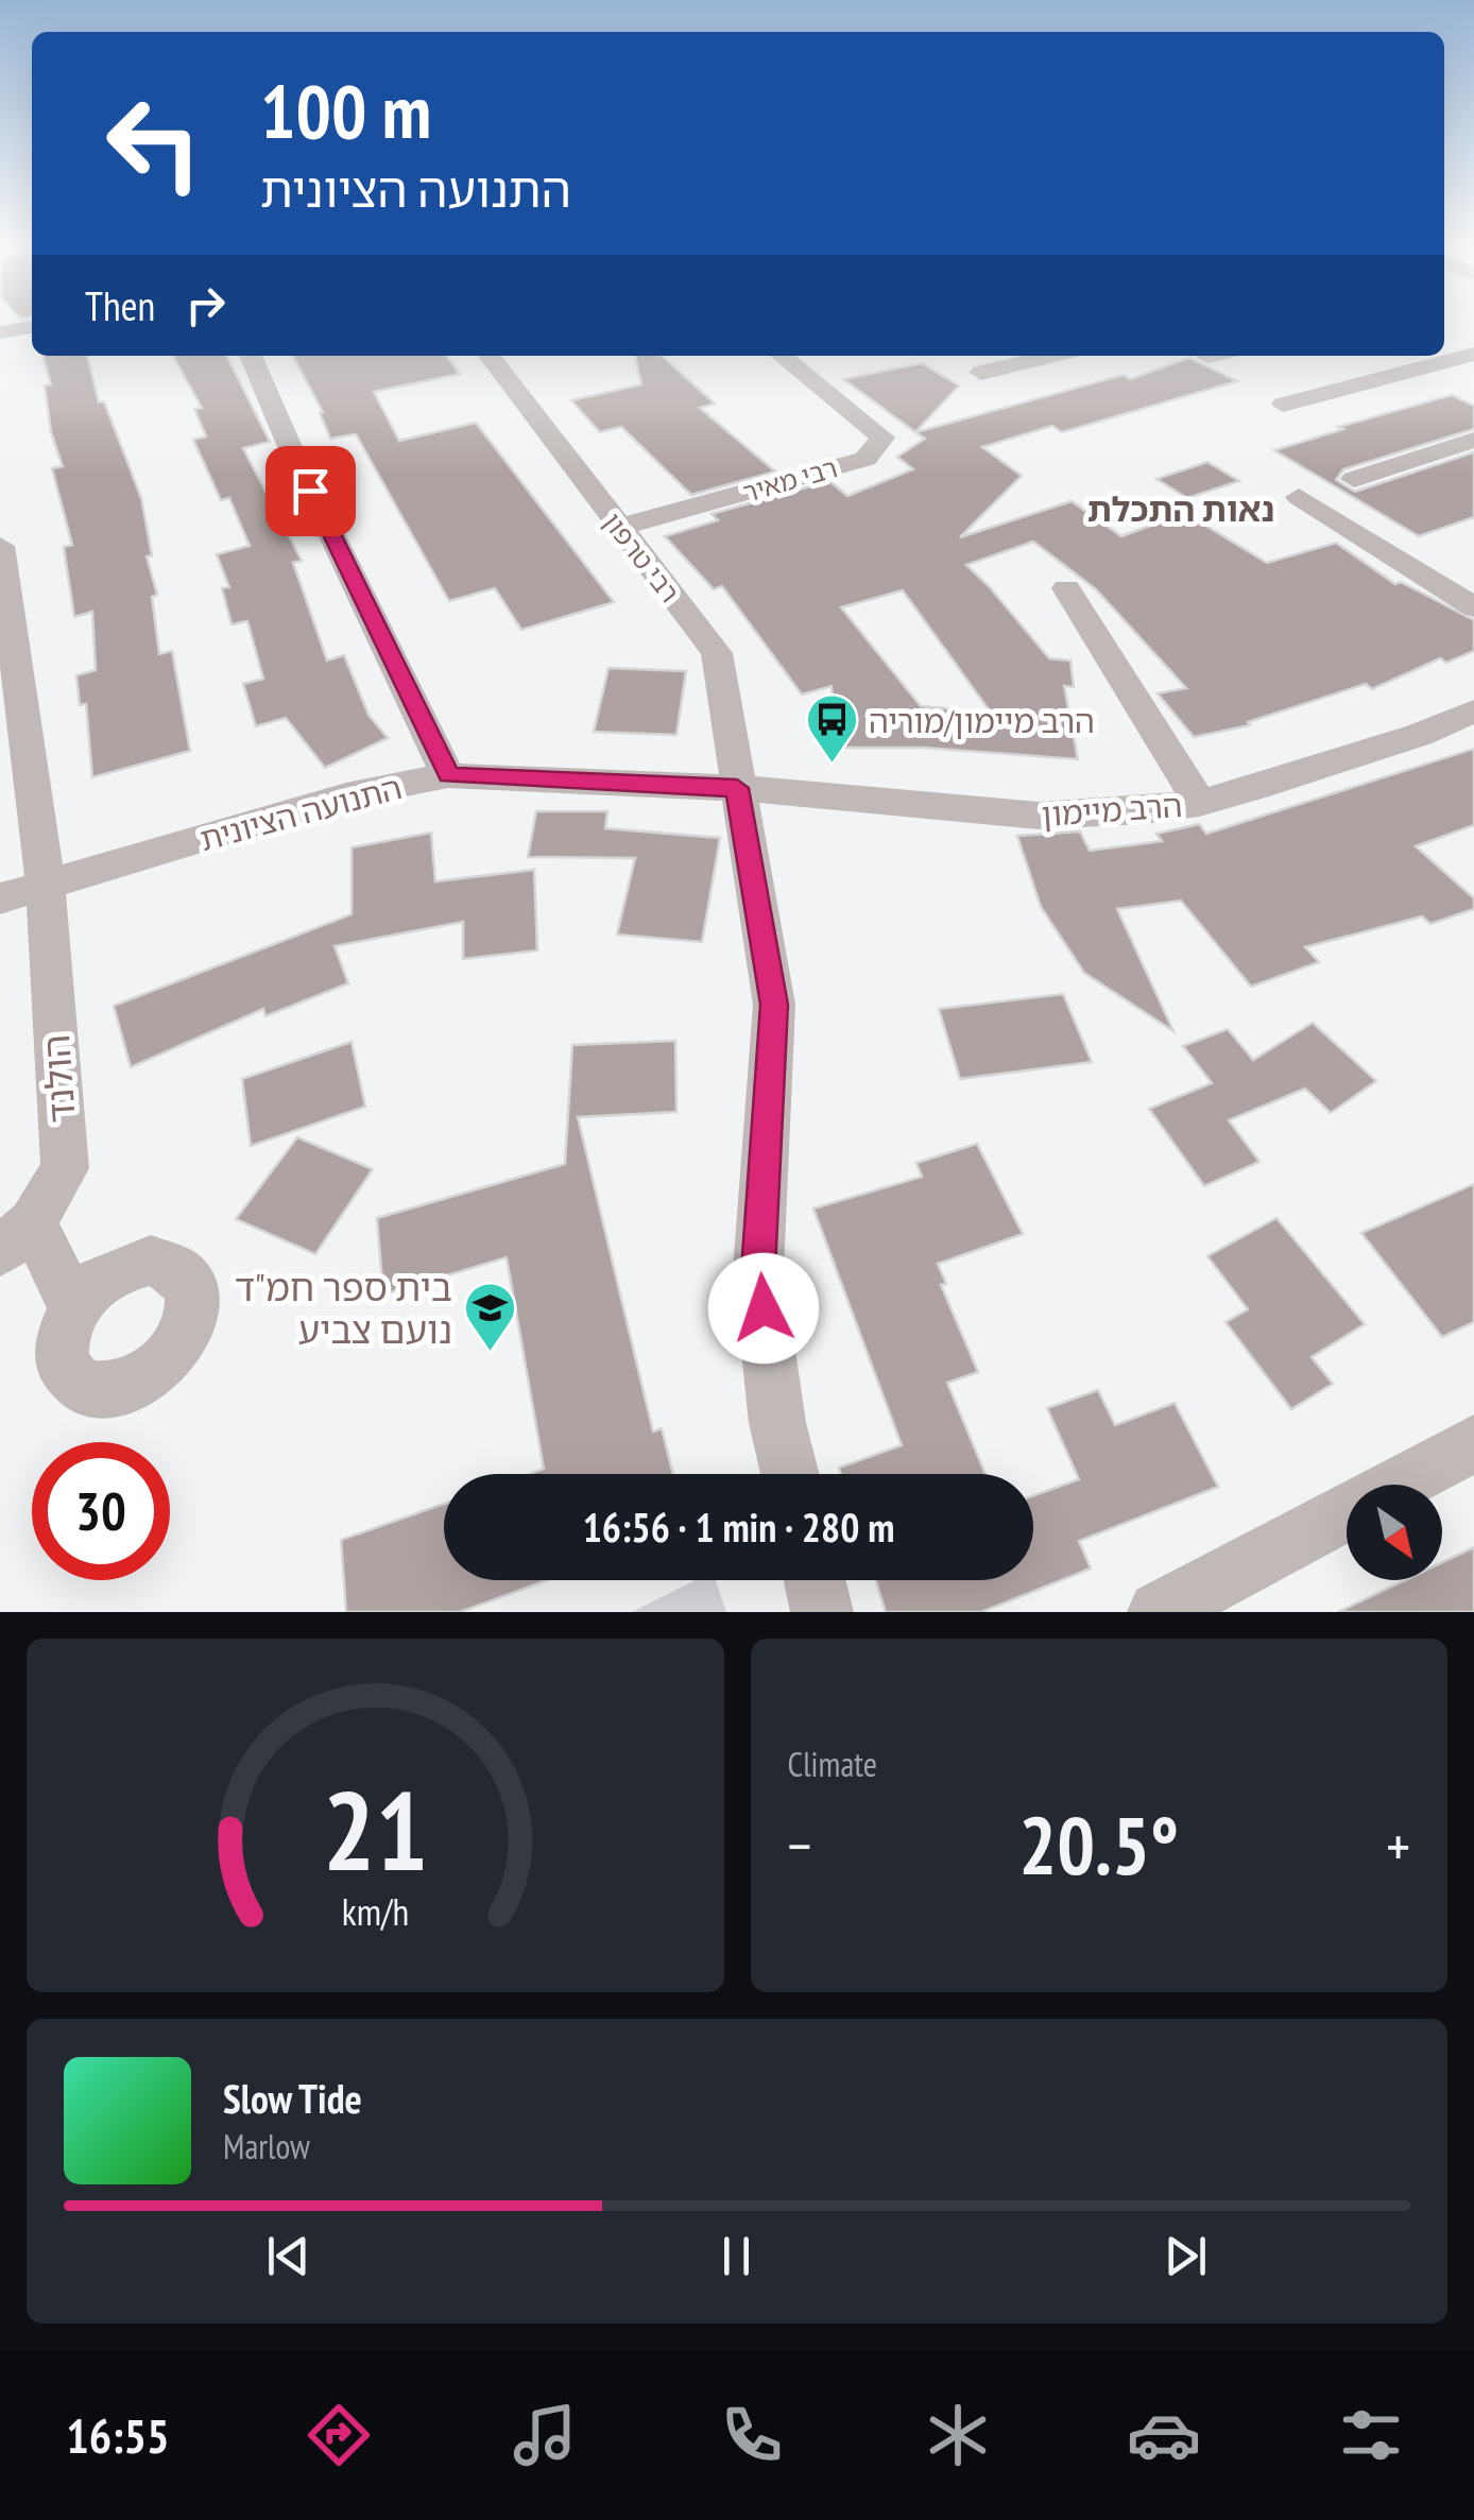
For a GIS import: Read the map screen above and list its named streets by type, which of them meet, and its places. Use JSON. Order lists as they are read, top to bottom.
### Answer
{
  "streets": {
    "street": [
      "רבי מאיר",
      "רבי טרפון",
      "הרב מיימון",
      "התנועה הציונית",
      "הולנד"
    ]
  },
  "crossings": [
    ["רבי מאיר", "רבי טרפון"],
    ["רבי טרפון", "הרב מיימון"],
    ["רבי טרפון", "התנועה הציונית"],
    ["הרב מיימון", "התנועה הציונית"],
    ["התנועה הציונית", "הולנד"]
  ],
  "districts": ["נאות התכלת"],
  "places": {
    "bus stop": ["הרב מיימון/מוריה"],
    "school or university": ["בית ספר חמ\"ד נועם צביע"]
  },
  "north": "bottom right",
  "page": {
    "turn": ["100 m", "התנועה הציונית"],
    "then": "Then",
    "limit": "30",
    "trip": "16:56 · 1 min · 280 m",
    "tile": "Climate",
    "heat": ["−", "20.5°", "+"],
    "song": ["Slow Tide", "Marlow"],
    "tabs": "16:55",
    "gauge": ["21", "km/h"]
  }
}
